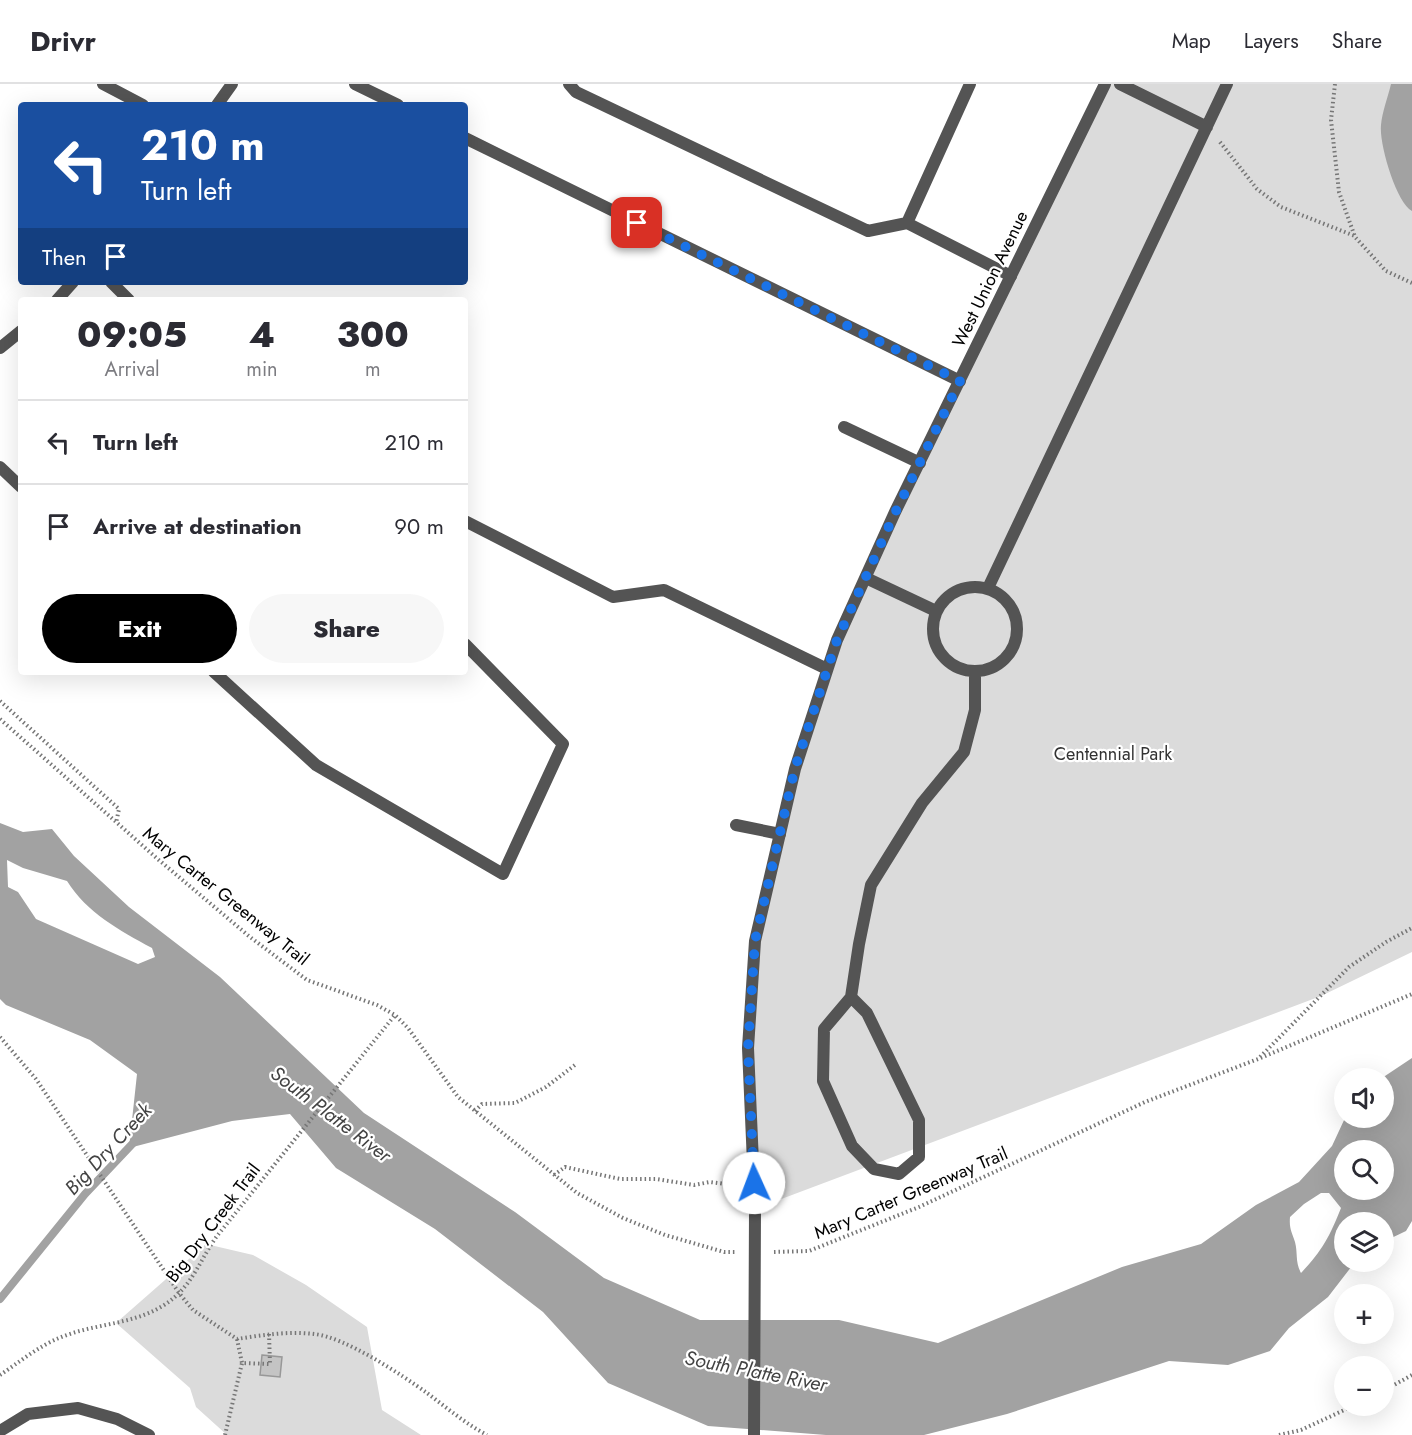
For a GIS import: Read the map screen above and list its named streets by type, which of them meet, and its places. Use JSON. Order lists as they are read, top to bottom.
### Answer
{
  "streets": {
    "street": ["West Union Avenue"],
    "path": ["Mary Carter Greenway Trail", "Big Dry Creek Trail"]
  },
  "crossings": [
    ["Mary Carter Greenway Trail", "Big Dry Creek Trail"]
  ],
  "water": ["South Platte River", "Big Dry Creek"],
  "parks": ["Centennial Park"],
  "page": {
    "header": "Drivr",
    "nav": ["Map", "Layers", "Share"],
    "turn": ["210 m", "Turn left"],
    "then": "Then",
    "eta": [
      "09:05",
      "Arrival",
      "4",
      "min",
      "300",
      "m"
    ],
    "list": [
      {
        "name": "Turn left",
        "value": "210 m"
      },
      {
        "name": "Arrive at destination",
        "value": "90 m"
      }
    ],
    "buttons": ["Exit", "Share"],
    "map_buttons": ["+", "−"]
  }
}
